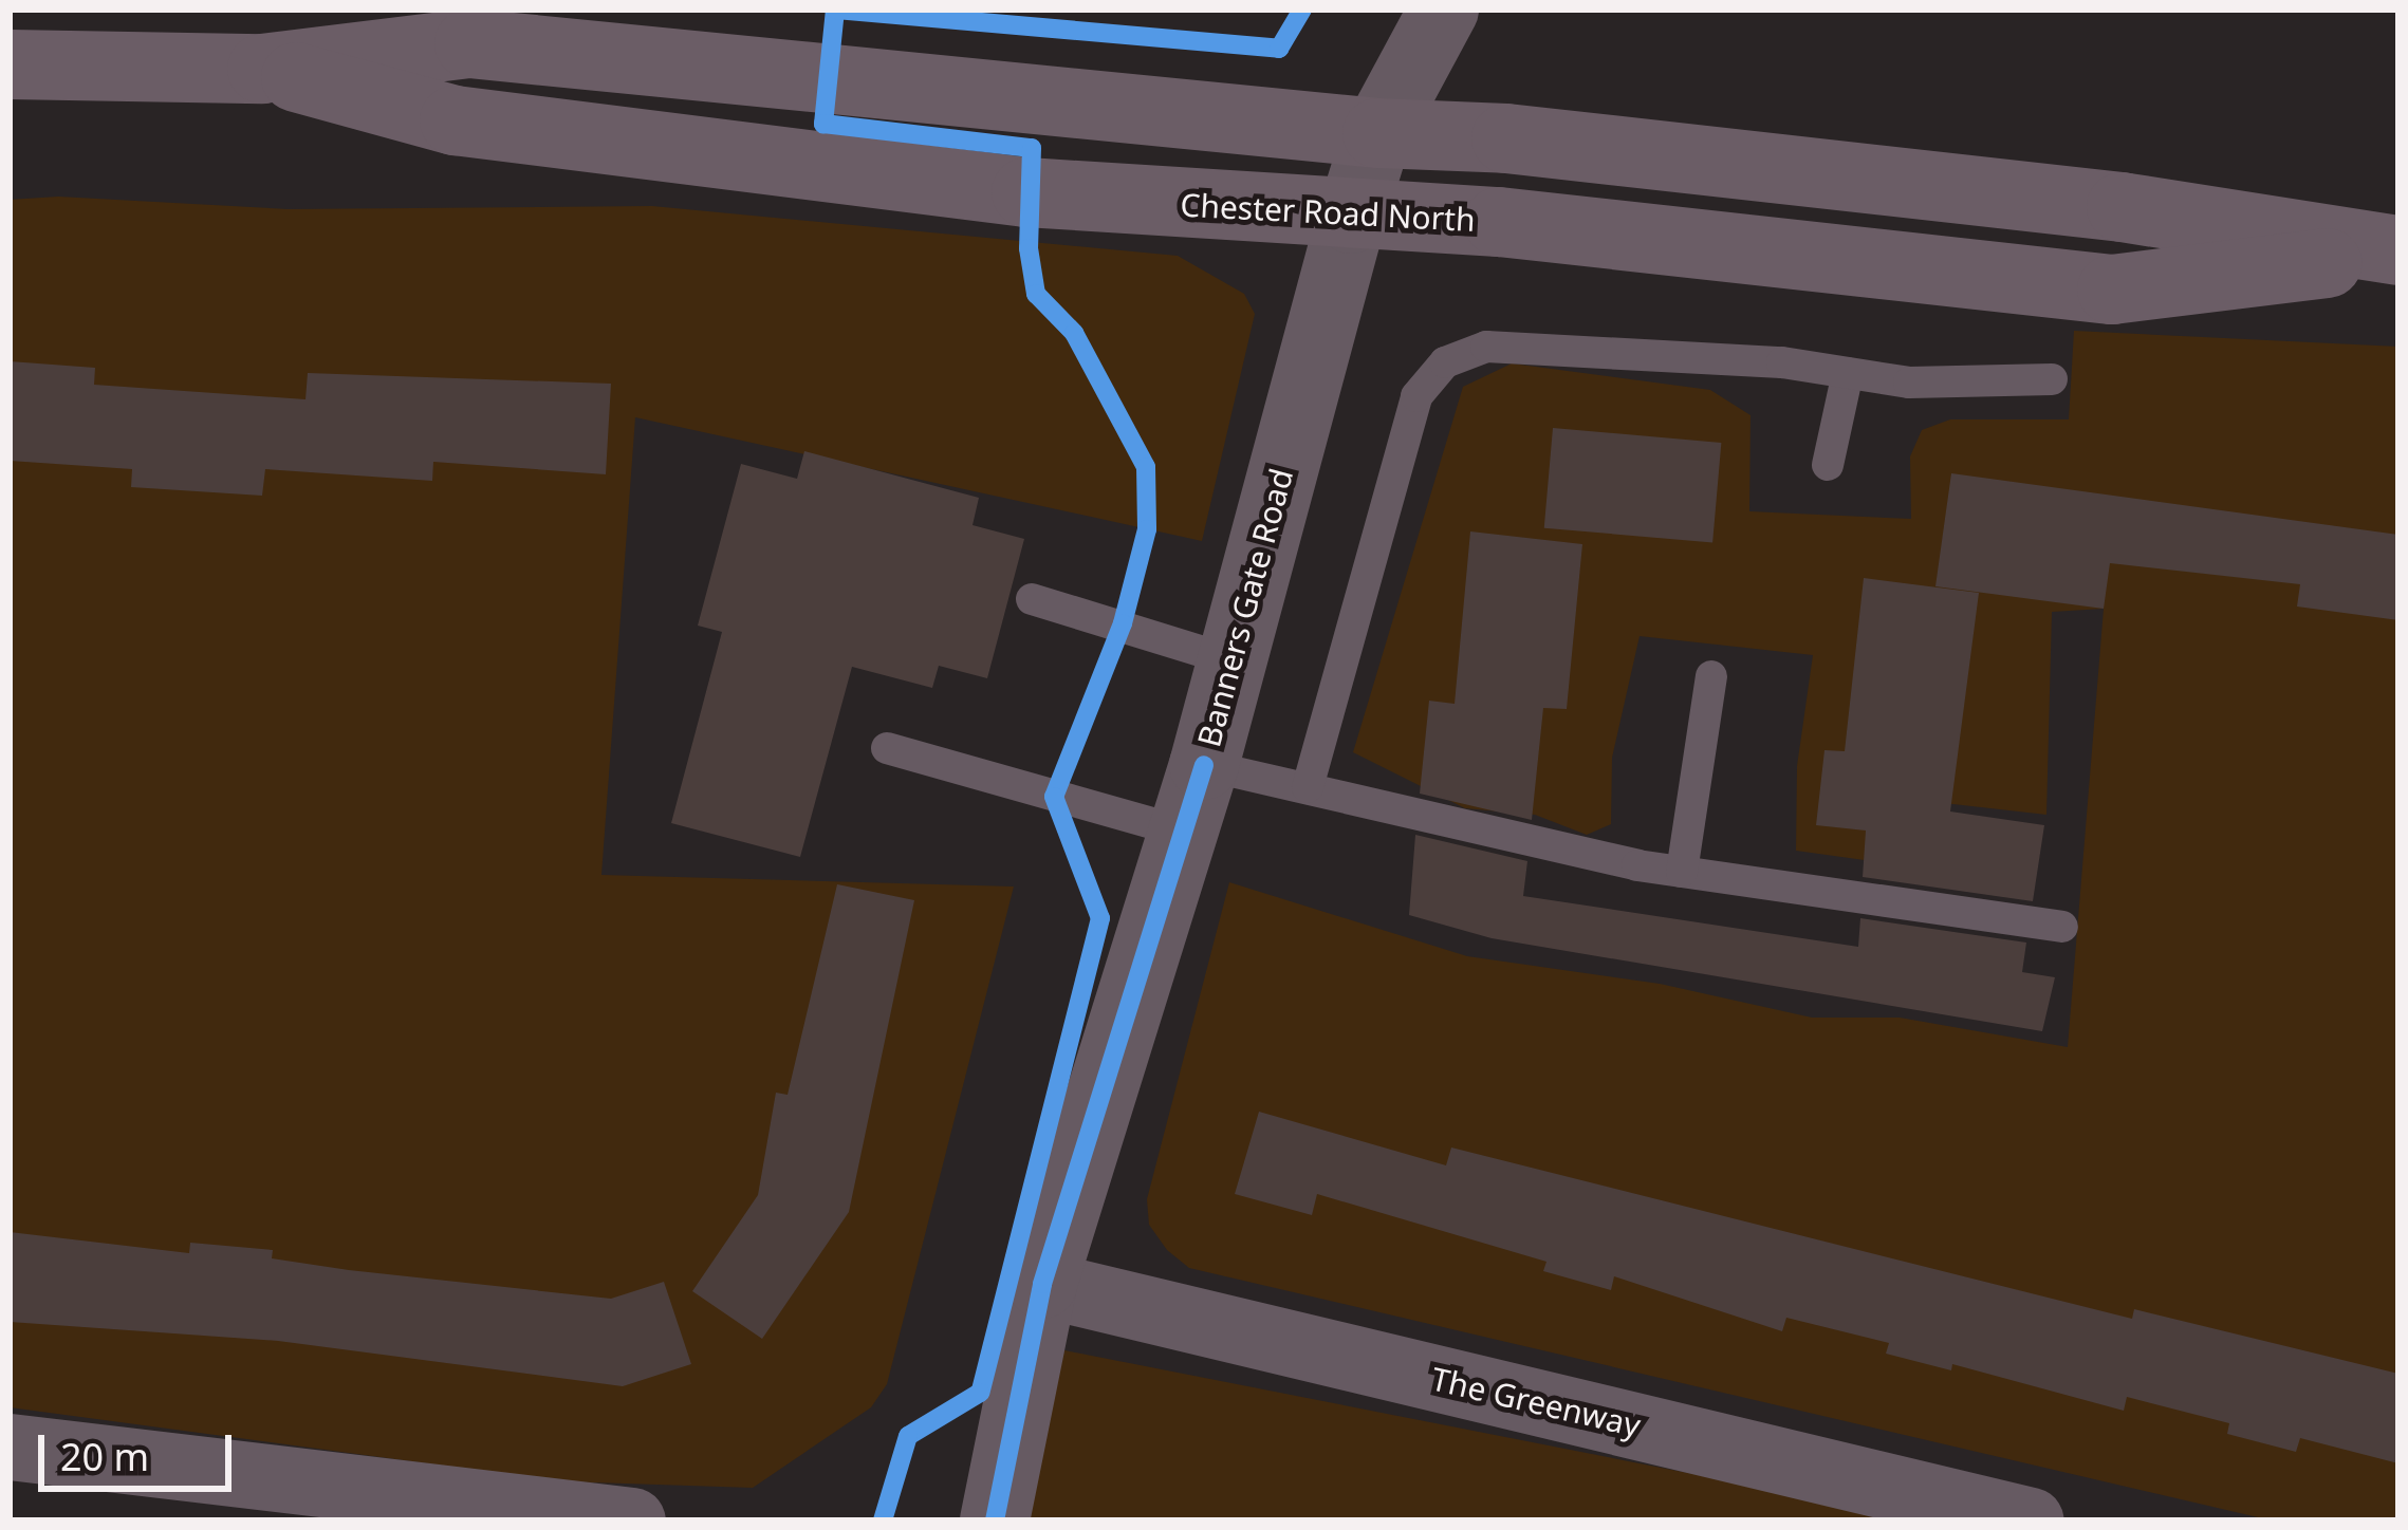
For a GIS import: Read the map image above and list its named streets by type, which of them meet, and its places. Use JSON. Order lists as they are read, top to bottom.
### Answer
{
  "streets": {
    "highway": ["Chester Road North"],
    "street": ["Banners Gate Road", "The Greenway"]
  },
  "crossings": [
    ["Chester Road North", "Banners Gate Road"],
    ["Banners Gate Road", "The Greenway"]
  ],
  "scale_bar": "20 m"
}
